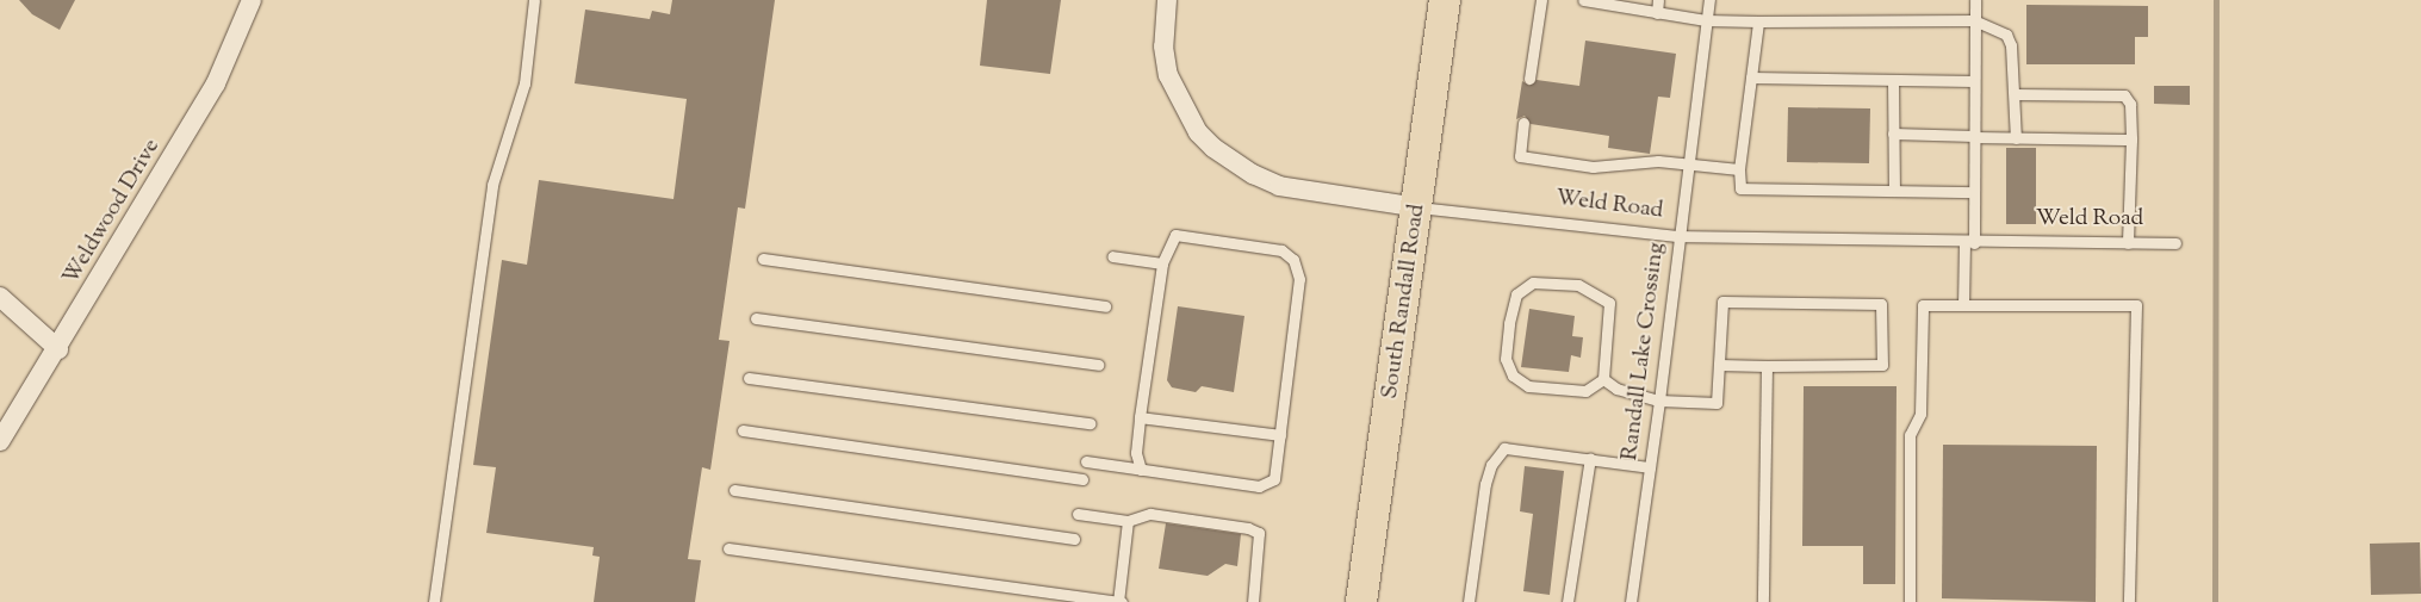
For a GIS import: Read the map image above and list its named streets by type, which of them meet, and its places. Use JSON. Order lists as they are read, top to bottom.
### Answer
{
  "streets": {
    "main road": ["South Randall Road"],
    "street": ["Weld Road", "Weldwood Drive"],
    "lane": ["Randall Lake Crossing"]
  },
  "crossings": [
    ["Weld Road", "South Randall Road"],
    ["Weld Road", "Randall Lake Crossing"]
  ]
}
